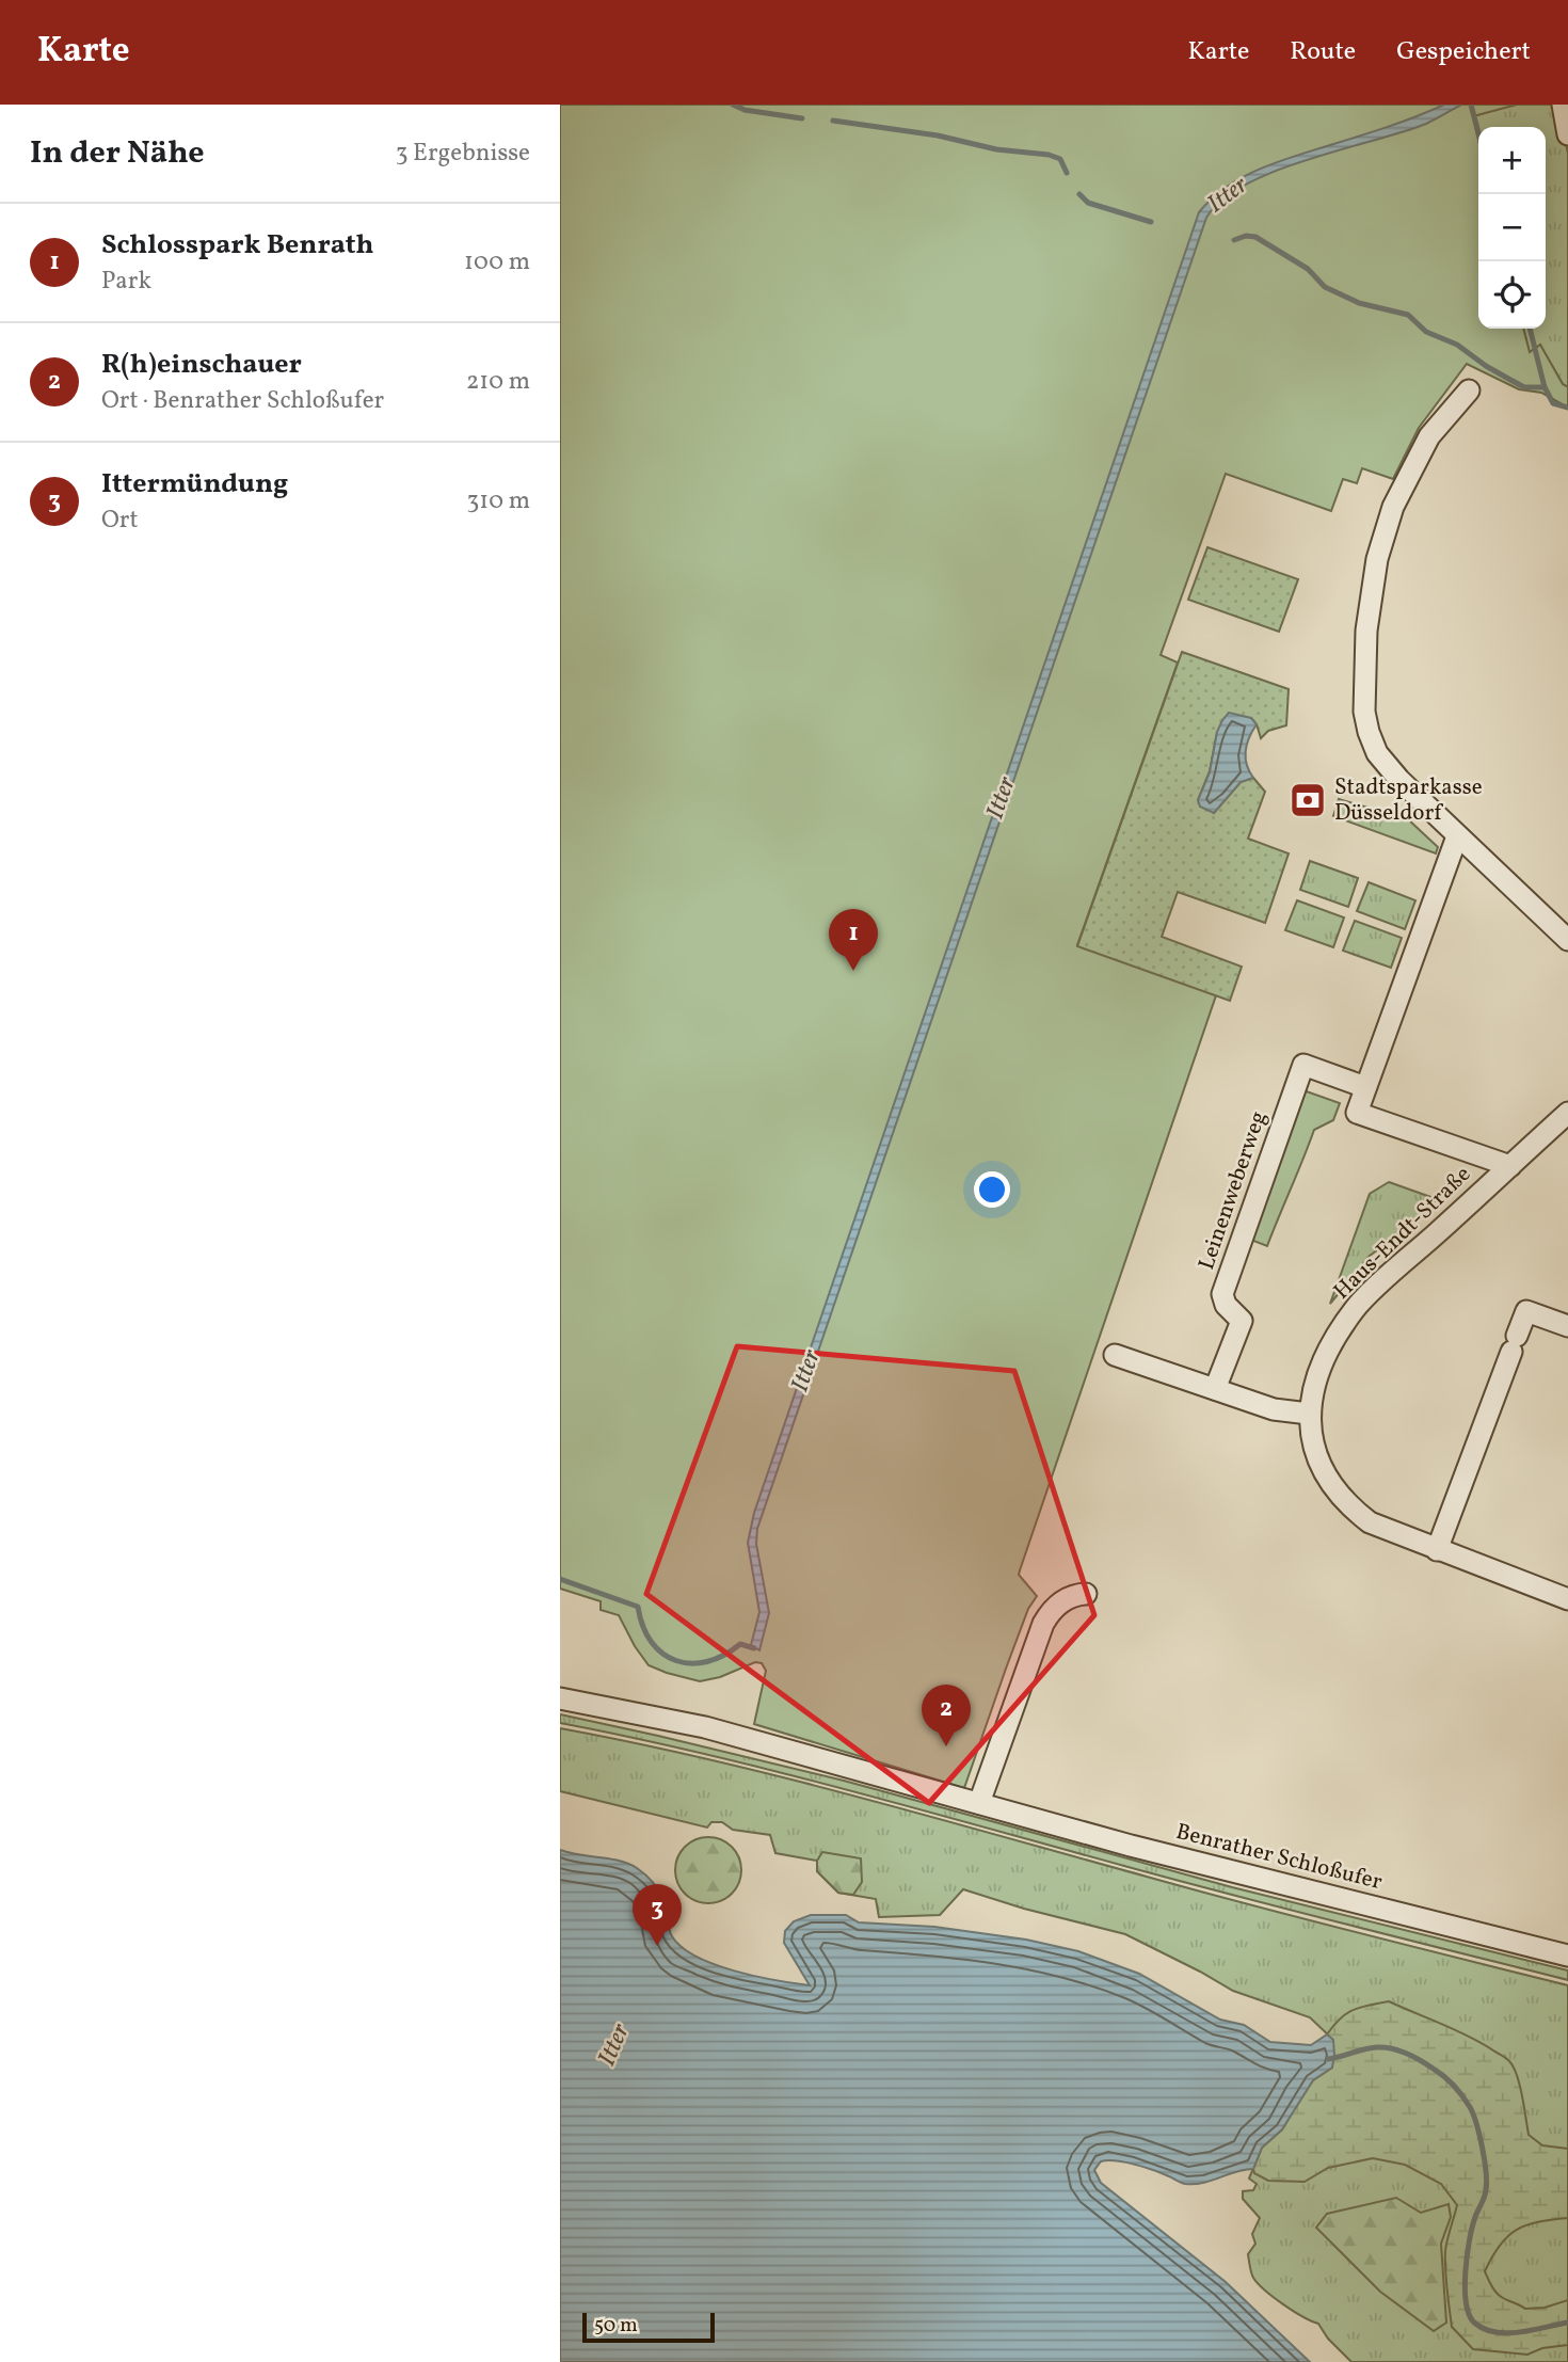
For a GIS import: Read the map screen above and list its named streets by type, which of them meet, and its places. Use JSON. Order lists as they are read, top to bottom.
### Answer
{
  "streets": {
    "street": ["Leinenweberweg", "Haus-Endt-Straße", "Benrather Schloßufer"]
  },
  "water": ["Itter"],
  "places": {
    "bank": ["Stadtsparkasse Düsseldorf"]
  },
  "scale_bar": "50 m",
  "page": {
    "header": "Karte",
    "nav": ["Karte", "Route", "Gespeichert"],
    "heading": ["In der Nähe", "3 Ergebnisse"],
    "map_buttons": ["+", "−"],
    "list": [
      {
        "mark": "1",
        "name": "Schlosspark Benrath",
        "note": "Park",
        "value": "100 m"
      },
      {
        "mark": "2",
        "name": "R(h)einschauer",
        "note": "Ort · Benrather Schloßufer",
        "value": "210 m"
      },
      {
        "mark": "3",
        "name": "Ittermündung",
        "note": "Ort",
        "value": "310 m"
      }
    ],
    "pins": ["1", "2", "3"],
    "scale": "50 m"
  }
}
